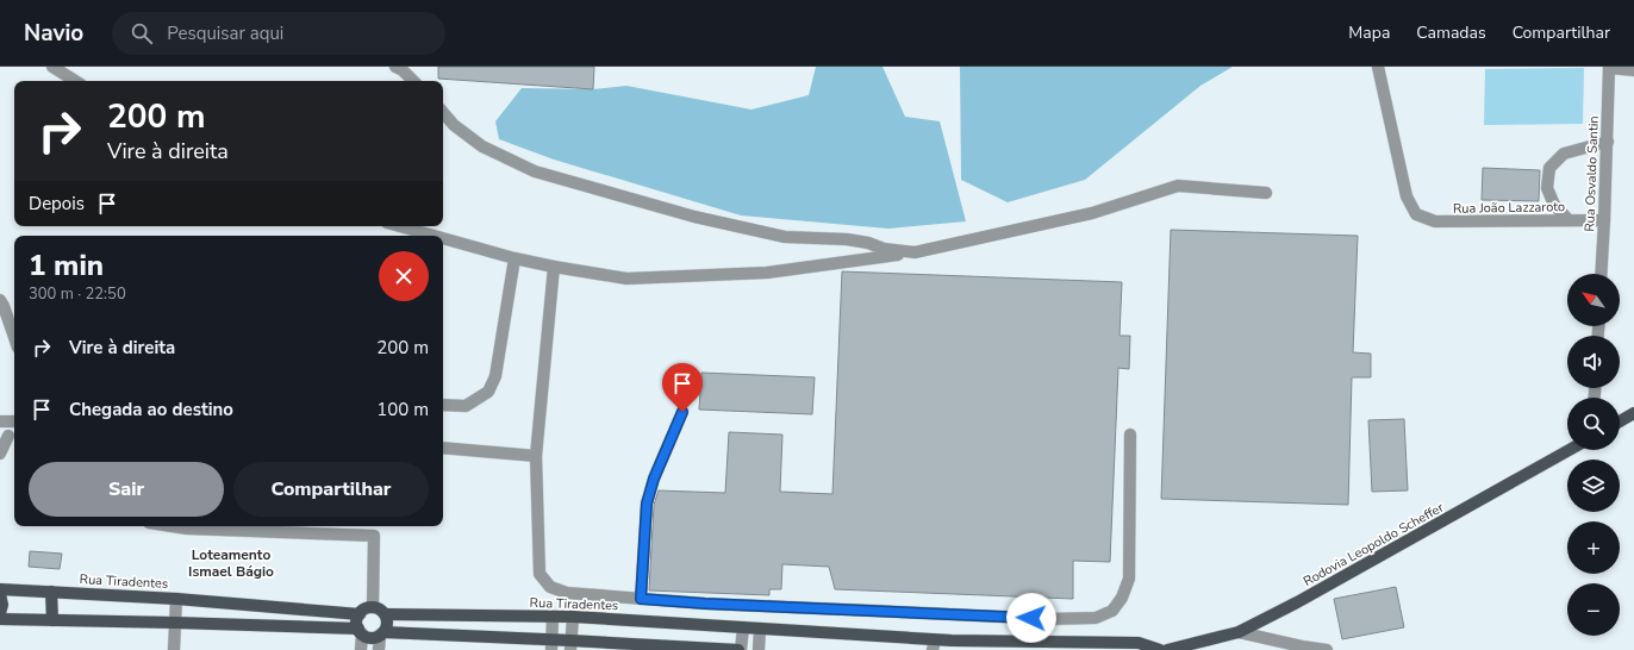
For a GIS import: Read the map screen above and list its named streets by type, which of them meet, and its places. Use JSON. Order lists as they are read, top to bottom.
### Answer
{
  "streets": {
    "main road": ["Rodovia Leopoldo Scheffer", "Rua Tiradentes"],
    "street": ["Rua Osvaldo Santin", "Rua João Lazzaroto"]
  },
  "crossings": [
    ["Rua Osvaldo Santin", "Rua João Lazzaroto"]
  ],
  "districts": ["Loteamento Ismael Bágio"],
  "north": "top left",
  "page": {
    "header": "Navio",
    "search": "Pesquisar aqui",
    "nav": ["Mapa", "Camadas", "Compartilhar"],
    "turn": ["200 m", "Vire à direita"],
    "then": "Depois",
    "heading": ["1 min", "300 m · 22:50"],
    "map_buttons": ["+", "−"],
    "list": [
      {
        "name": "Vire à direita",
        "value": "200 m"
      },
      {
        "name": "Chegada ao destino",
        "value": "100 m"
      }
    ],
    "buttons": ["Sair", "Compartilhar"]
  }
}
